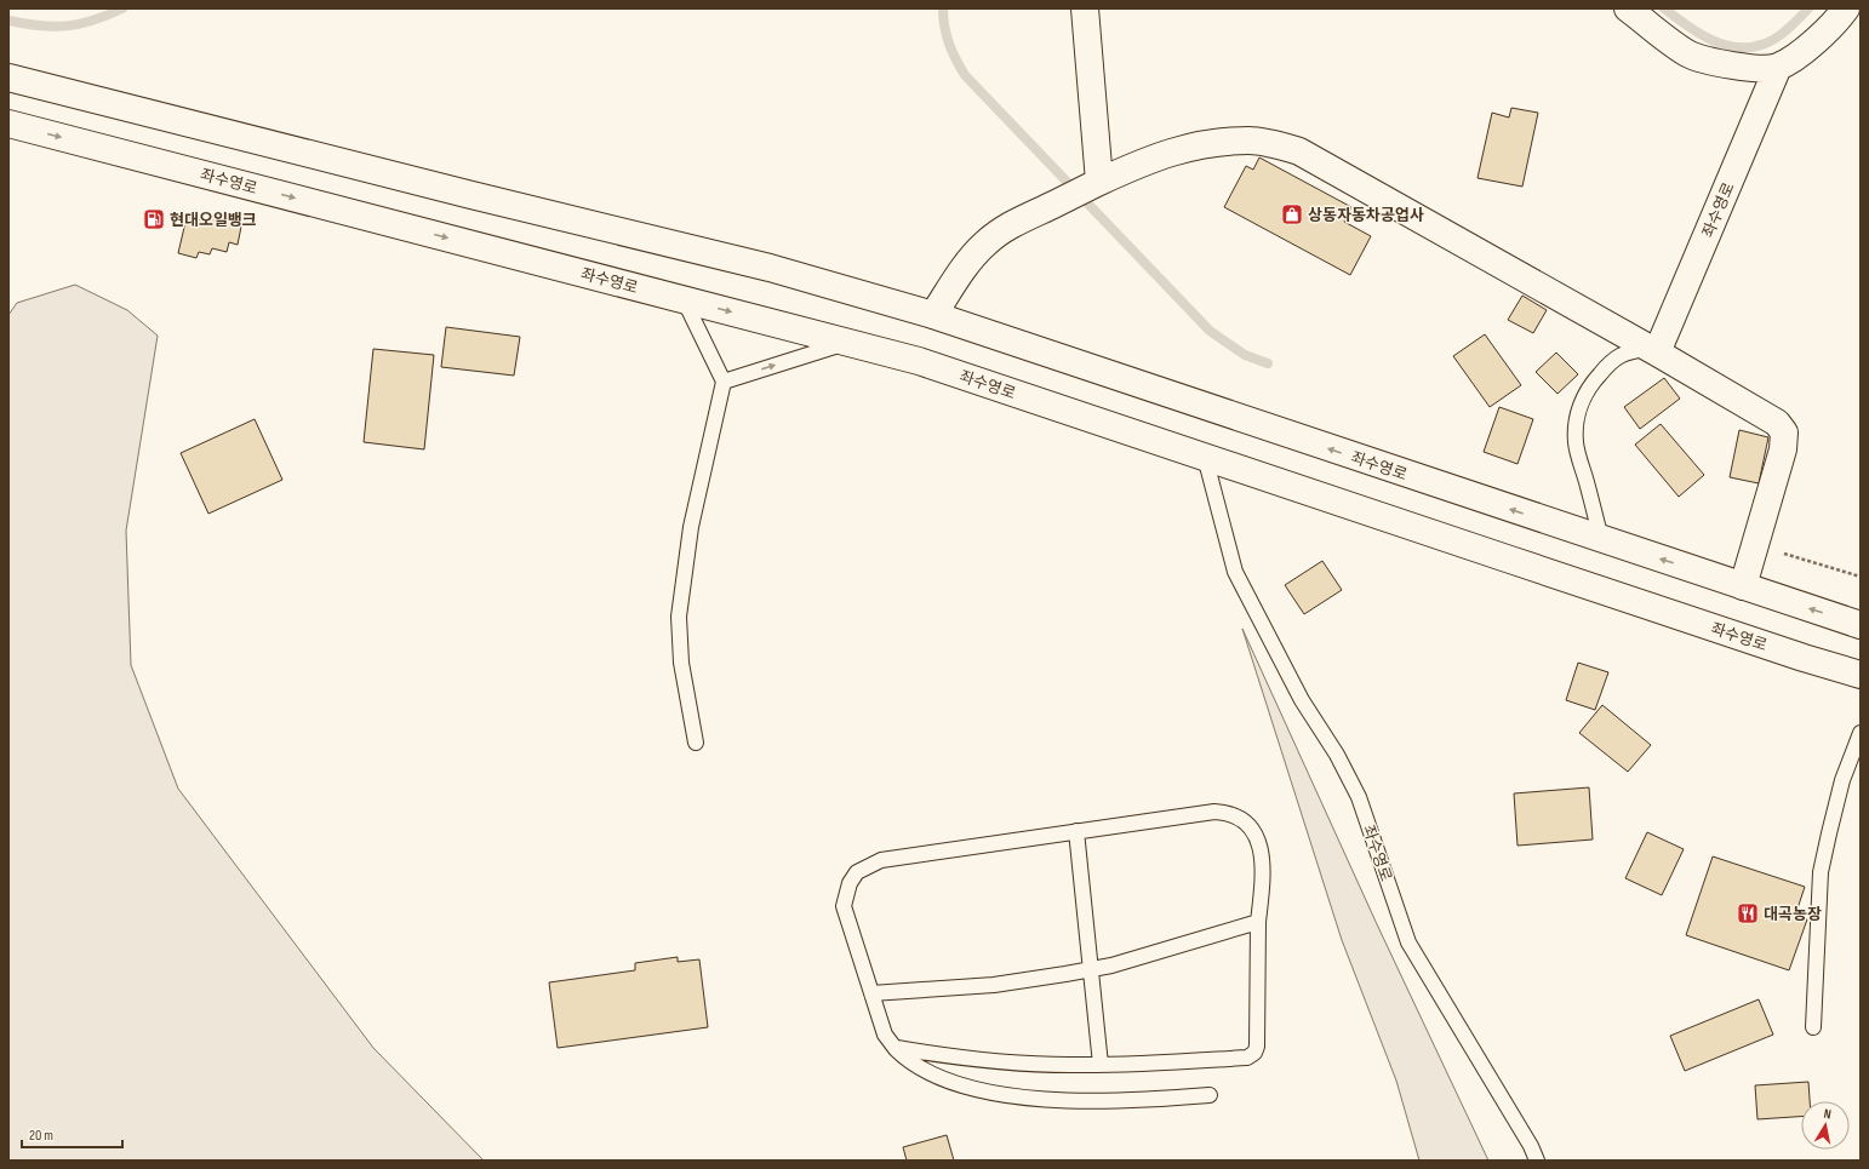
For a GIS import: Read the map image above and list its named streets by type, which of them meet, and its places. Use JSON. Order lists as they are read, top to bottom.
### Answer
{
  "streets": {
    "street": ["좌수영로"]
  },
  "places": {
    "shop": ["상동자동차공업사"],
    "fuel station": ["현대오일뱅크"],
    "restaurant": ["대곡농장"]
  },
  "scale_bar": "20 m",
  "north": "top"
}
